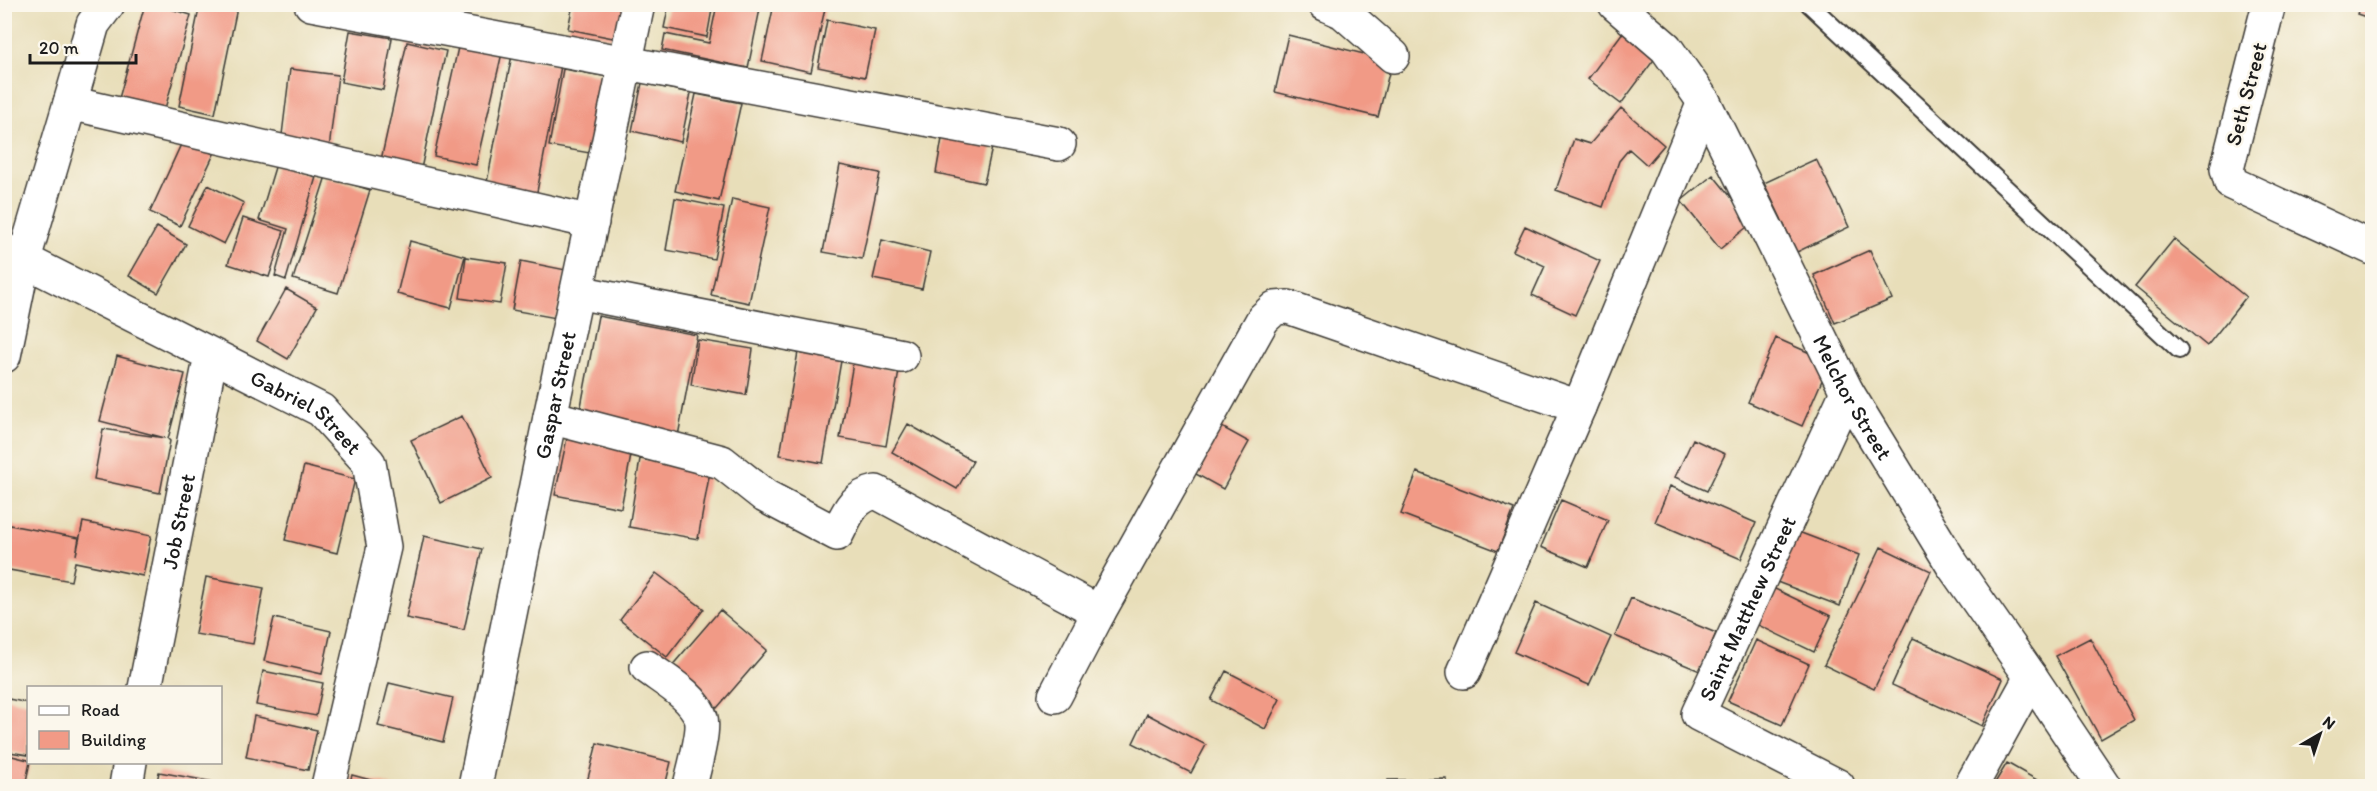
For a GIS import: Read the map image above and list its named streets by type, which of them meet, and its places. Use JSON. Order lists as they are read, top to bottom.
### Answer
{
  "streets": {
    "street": [
      "Seth Street",
      "Gaspar Street",
      "Melchor Street",
      "Gabriel Street",
      "Job Street",
      "Saint Matthew Street"
    ]
  },
  "crossings": [
    ["Melchor Street", "Saint Matthew Street"],
    ["Gabriel Street", "Job Street"]
  ],
  "legend": ["Road", "Building"],
  "scale_bar": "20 m",
  "north": "top right"
}
